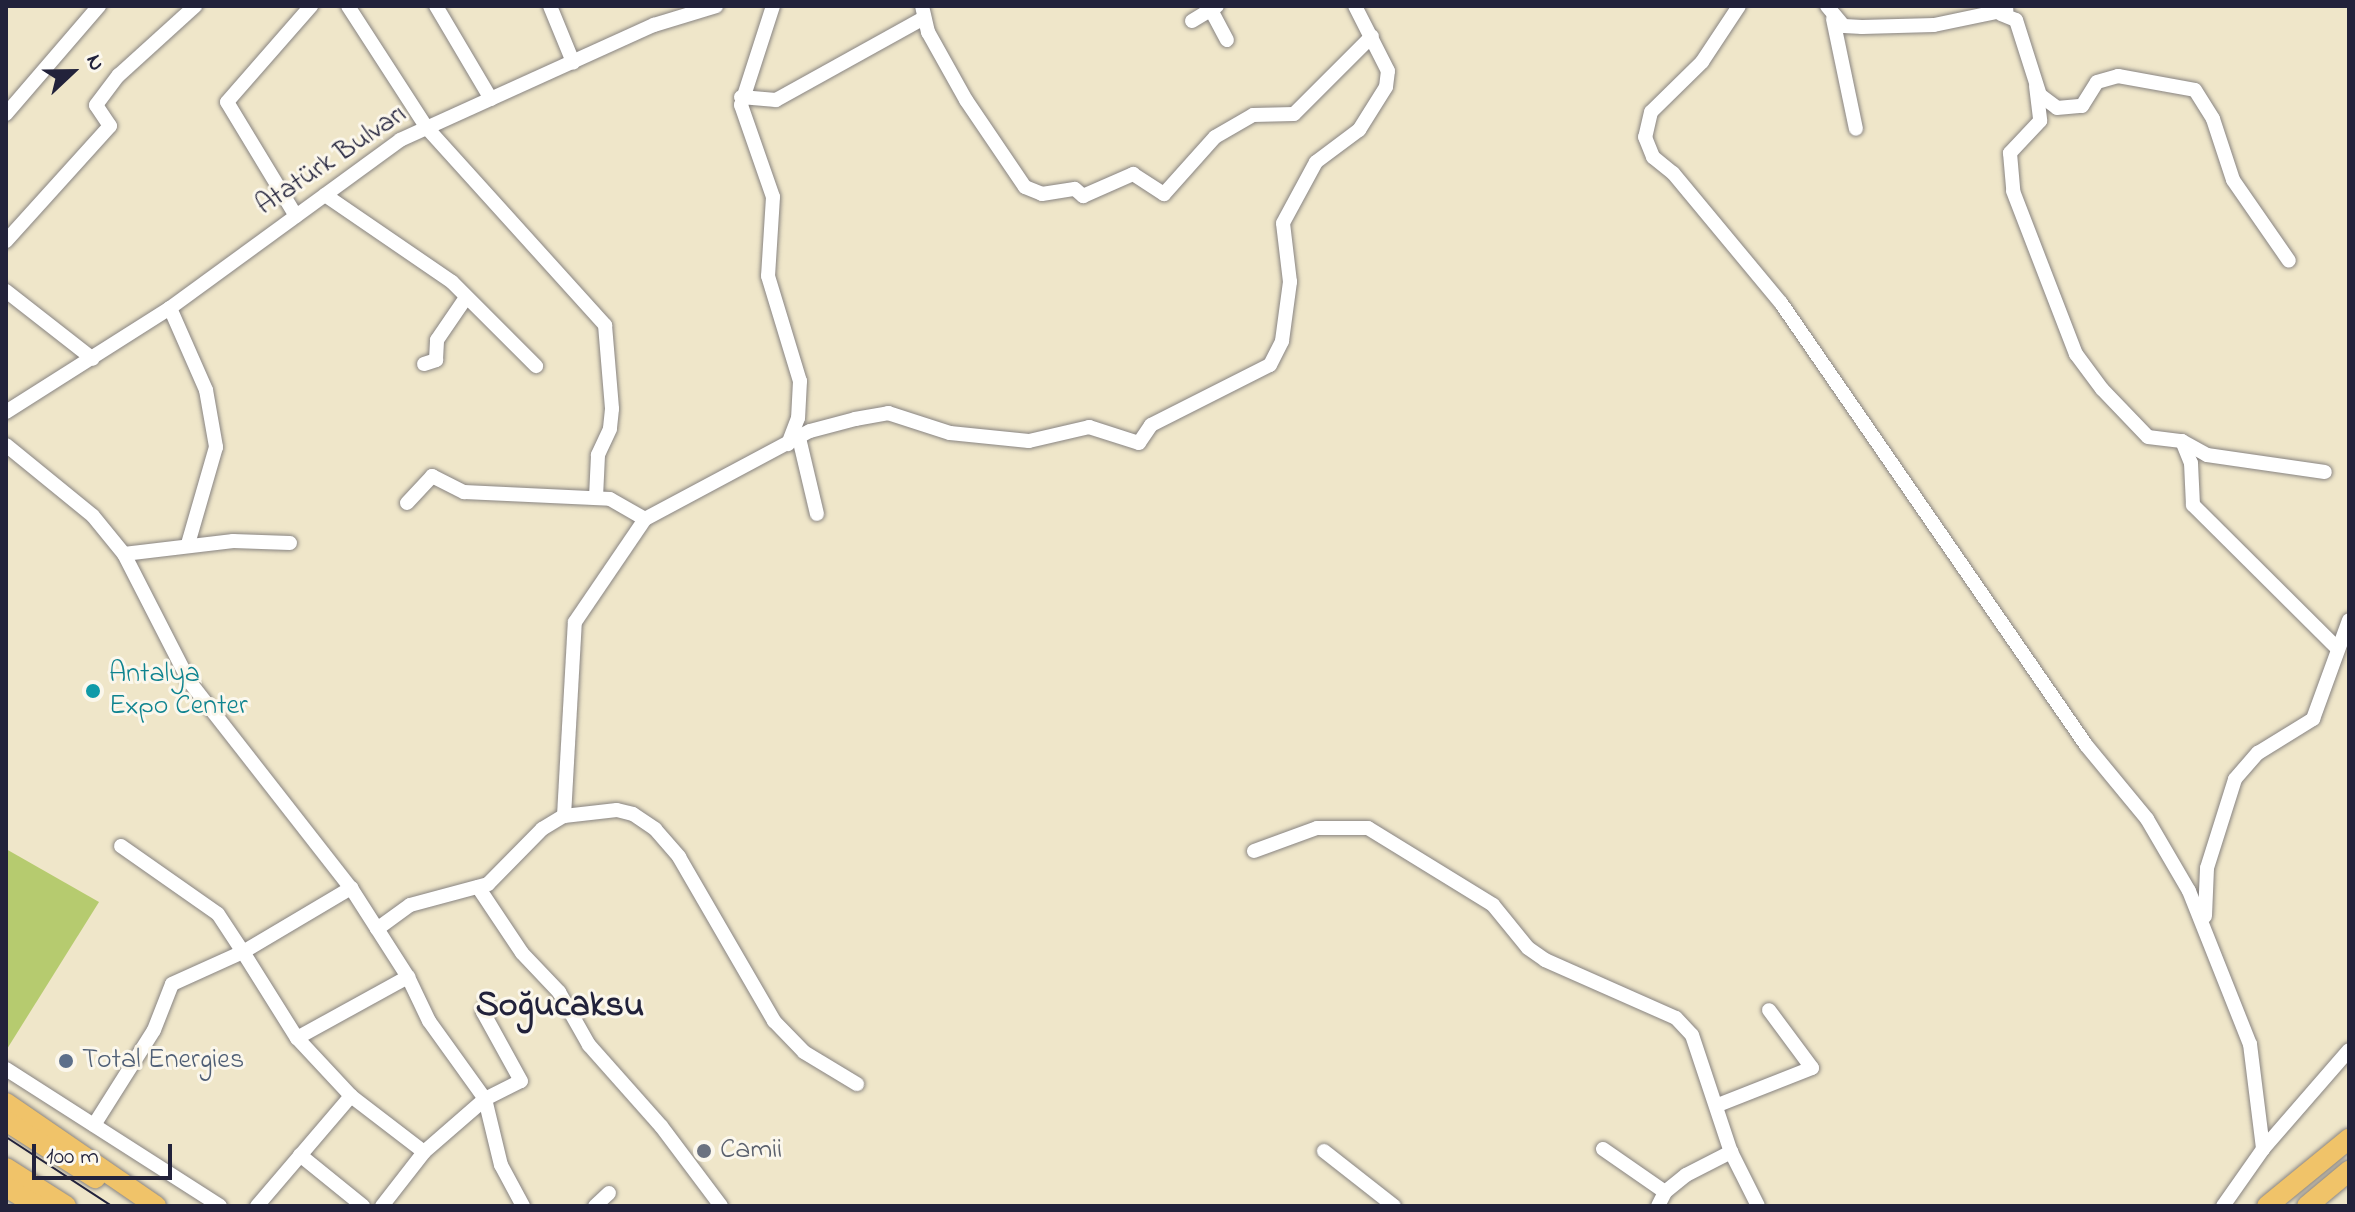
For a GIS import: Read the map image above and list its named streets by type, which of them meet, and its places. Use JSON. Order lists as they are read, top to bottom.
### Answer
{
  "streets": {
    "street": ["Atatürk Bulvarı"]
  },
  "districts": ["Soğucaksu"],
  "places": ["Antalya Expo Center", "Total Energies", "Camii"],
  "scale_bar": "100 m",
  "north": "right"
}
